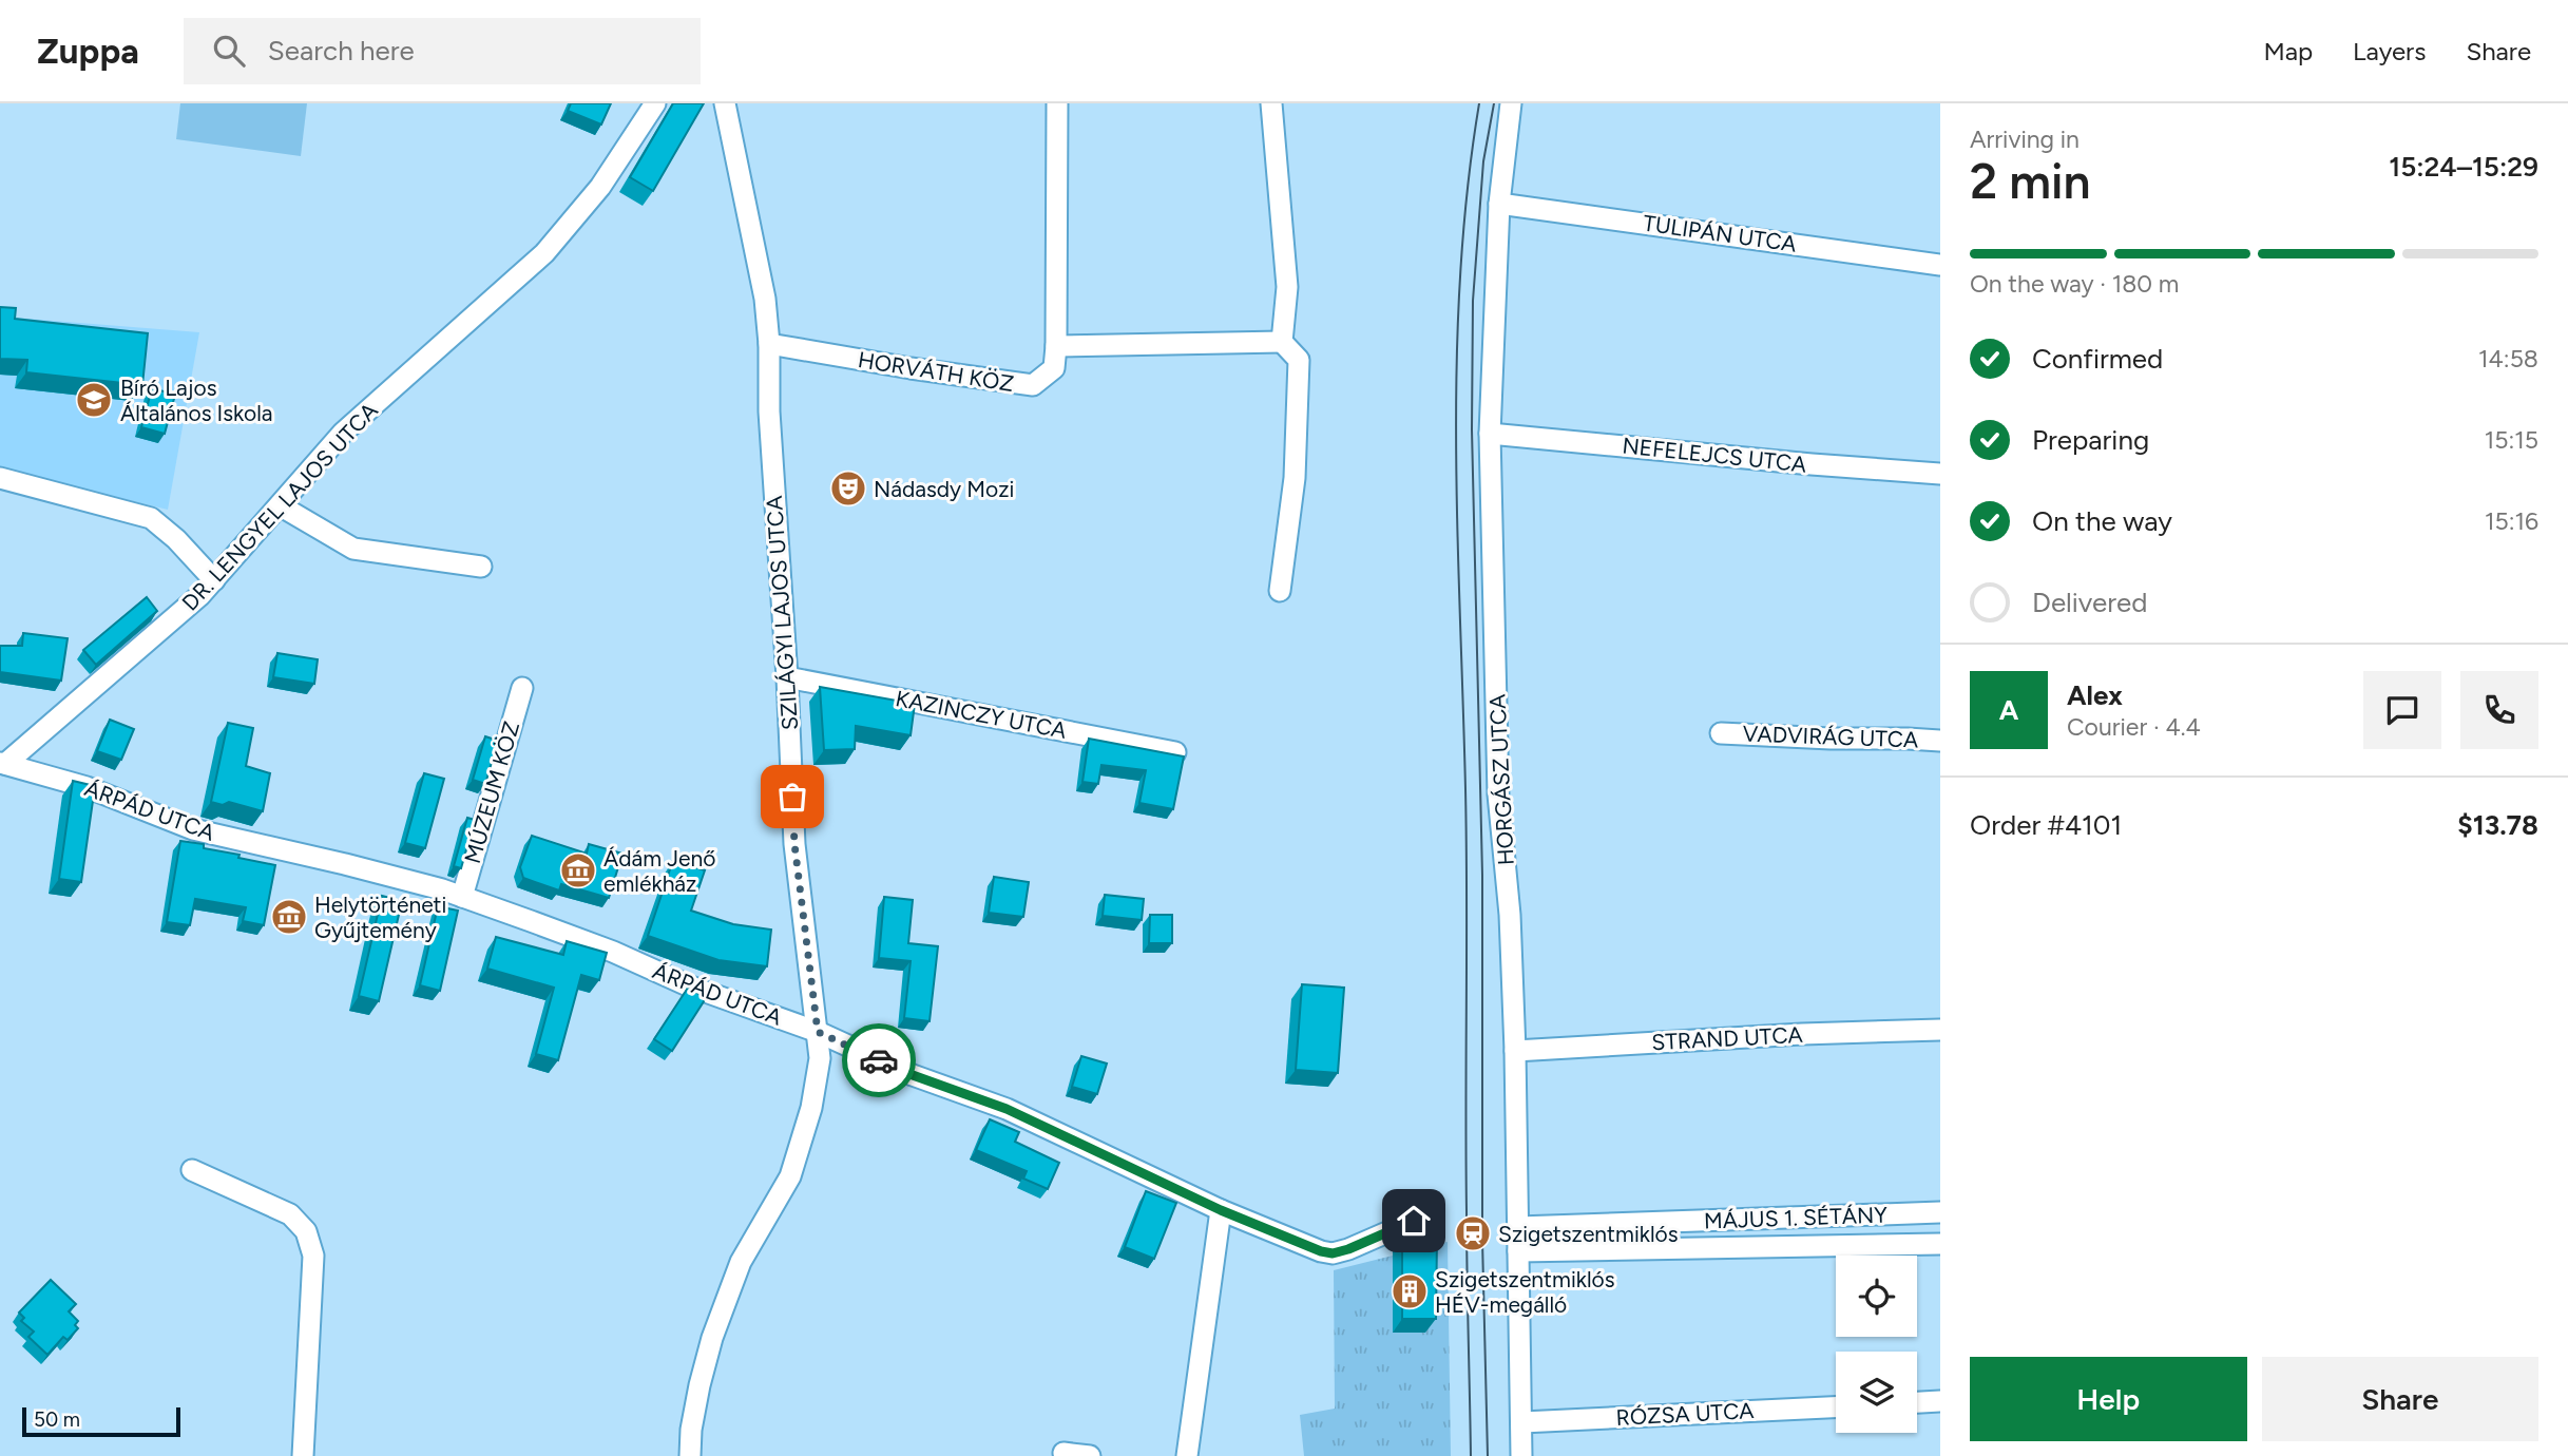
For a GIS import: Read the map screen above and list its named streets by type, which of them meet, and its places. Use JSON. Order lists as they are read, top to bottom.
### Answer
{
  "streets": {
    "street": [
      "TULIPÁN UTCA",
      "HORVÁTH KÖZ",
      "NEFELEJCS UTCA",
      "DR. LENGYEL LAJOS UTCA",
      "SZILÁGYI LAJOS UTCA",
      "KAZINCZY UTCA",
      "VADVIRÁG UTCA",
      "HORGÁSZ UTCA",
      "MÚZEUM KÖZ",
      "ÁRPÁD UTCA",
      "STRAND UTCA",
      "MÁJUS 1. SÉTÁNY",
      "RÓZSA UTCA"
    ]
  },
  "crossings": [
    ["TULIPÁN UTCA", "HORGÁSZ UTCA"],
    ["HORVÁTH KÖZ", "SZILÁGYI LAJOS UTCA"],
    ["NEFELEJCS UTCA", "HORGÁSZ UTCA"],
    ["DR. LENGYEL LAJOS UTCA", "ÁRPÁD UTCA"],
    ["SZILÁGYI LAJOS UTCA", "KAZINCZY UTCA"],
    ["SZILÁGYI LAJOS UTCA", "ÁRPÁD UTCA"],
    ["HORGÁSZ UTCA", "STRAND UTCA"],
    ["HORGÁSZ UTCA", "MÁJUS 1. SÉTÁNY"],
    ["HORGÁSZ UTCA", "RÓZSA UTCA"],
    ["MÚZEUM KÖZ", "ÁRPÁD UTCA"]
  ],
  "places": {
    "school or university": ["Bíró Lajos Általános Iskola"],
    "theatre": ["Nádasdy Mozi"],
    "museum": ["Ádám Jenő emlékház", "Helytörténeti Gyűjtemény"],
    "station": ["Szigetszentmiklós"],
    "building": ["Szigetszentmiklós HÉV-megálló"]
  },
  "scale_bar": "50 m",
  "page": {
    "header": "Zuppa",
    "search": "Search here",
    "nav": ["Map", "Layers", "Share"],
    "heading": ["2 min", "Arriving in", "15:24–15:29"],
    "panel": [
      "Alex",
      "Courier · 4.4",
      "Order #4101",
      "$13.78"
    ],
    "bar": "On the way · 180 m",
    "list": [
      ["Confirmed", "14:58"],
      ["Preparing", "15:15"],
      ["On the way", "15:16"],
      "Delivered"
    ],
    "round": "A",
    "buttons": ["Help", "Share"],
    "scale": "50 m"
  }
}
